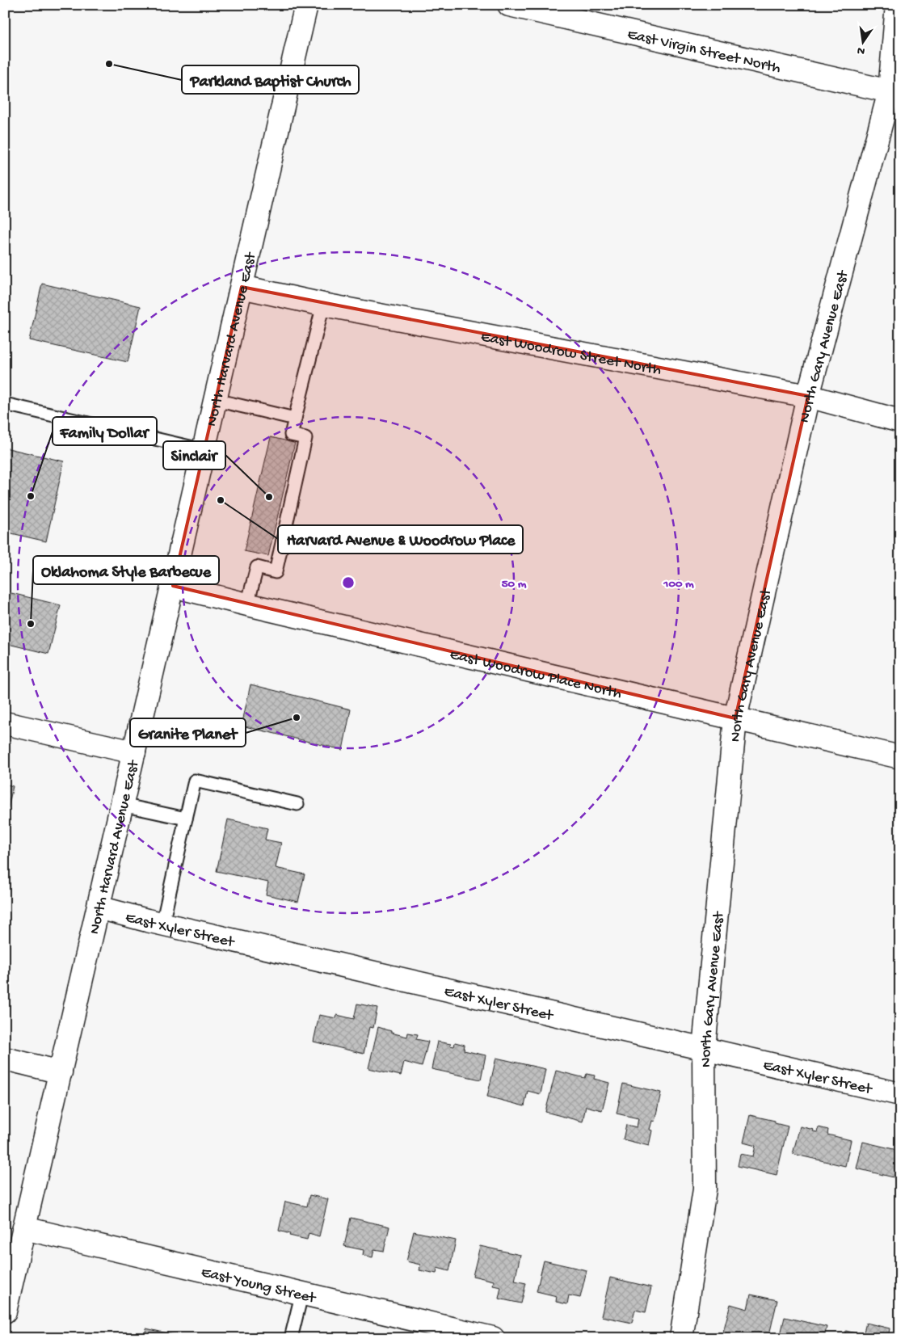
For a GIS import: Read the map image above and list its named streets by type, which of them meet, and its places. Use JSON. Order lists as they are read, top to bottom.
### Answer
{
  "streets": {
    "street": [
      "East Virgin Street North",
      "North Harvard Avenue East",
      "North Gary Avenue East",
      "East Woodrow Street North",
      "East Woodrow Place North",
      "East Xyler Street",
      "East Young Street"
    ]
  },
  "crossings": [
    ["East Virgin Street North", "North Gary Avenue East"],
    ["North Harvard Avenue East", "East Woodrow Street North"],
    ["North Harvard Avenue East", "East Woodrow Place North"],
    ["North Harvard Avenue East", "East Xyler Street"],
    ["North Harvard Avenue East", "East Young Street"],
    ["North Gary Avenue East", "East Woodrow Street North"],
    ["North Gary Avenue East", "East Woodrow Place North"],
    ["North Gary Avenue East", "East Xyler Street"]
  ],
  "places": [
    "Parkland Baptist Church",
    "Family Dollar",
    "Sinclair",
    "Harvard Avenue & Woodrow Place",
    "Oklahoma Style Barbecue",
    "Granite Planet"
  ],
  "north": "bottom",
  "rings": ["50 m", "100 m"]
}
